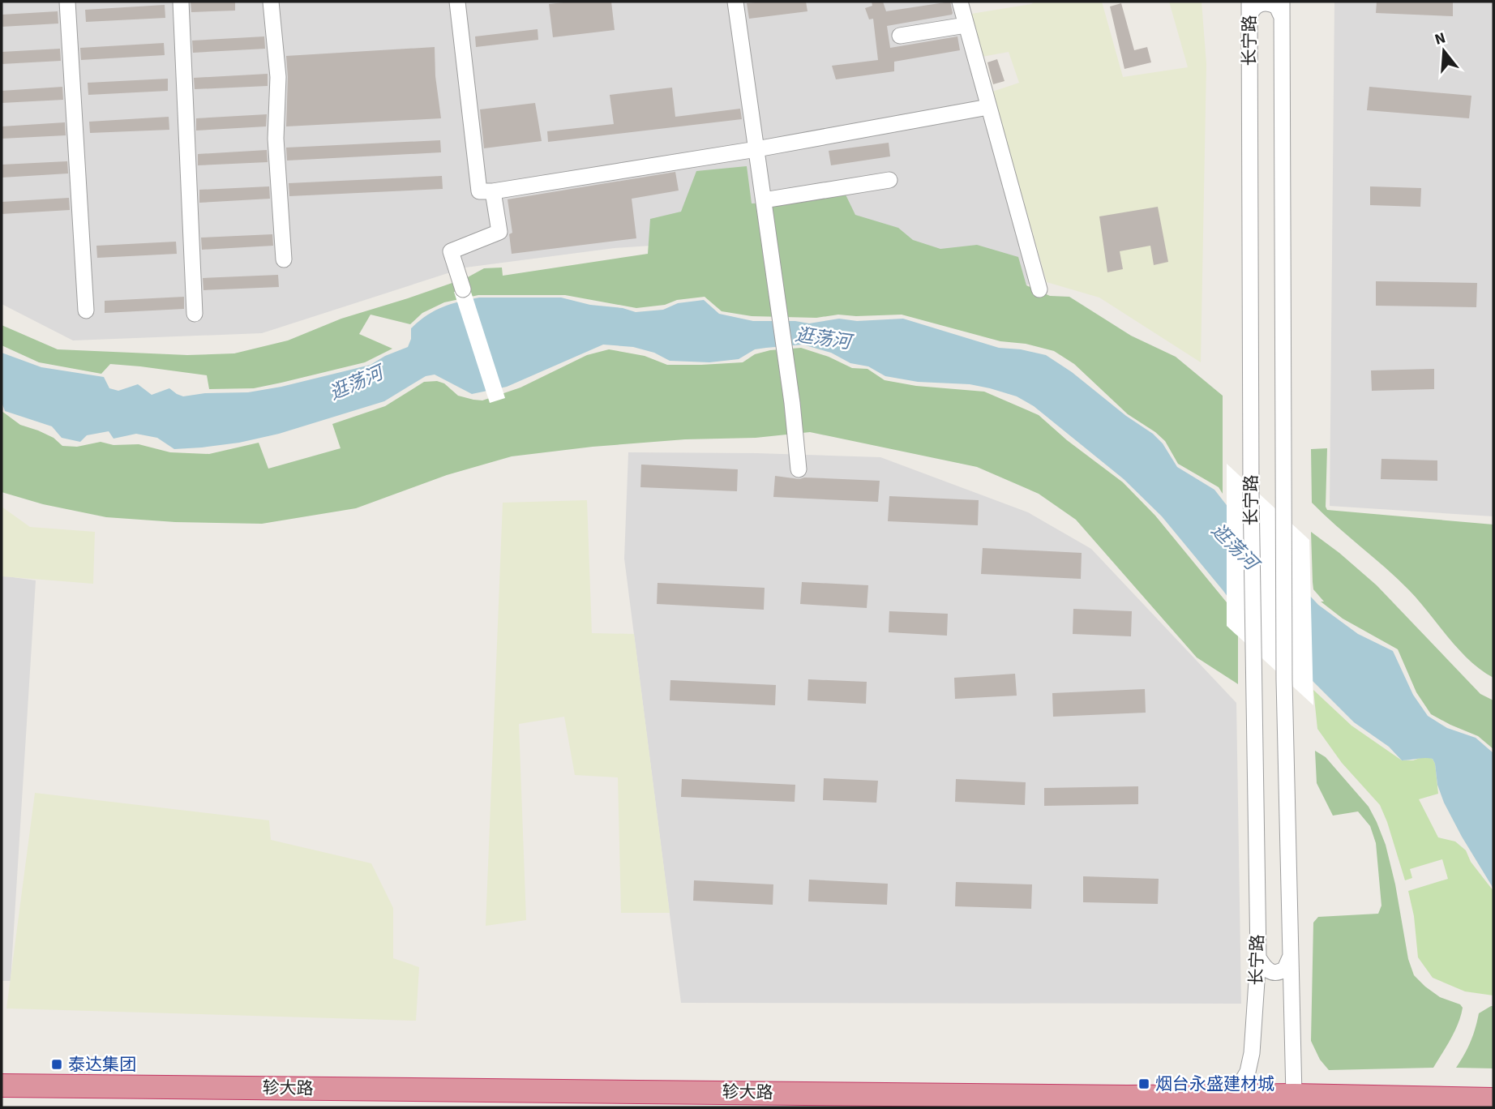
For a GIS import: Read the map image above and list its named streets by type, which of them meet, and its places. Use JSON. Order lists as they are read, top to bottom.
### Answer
{
  "streets": {
    "highway": ["轸大路"],
    "street": ["长宁路"]
  },
  "crossings": [
    ["长宁路", "轸大路"]
  ],
  "water": ["逛荡河"],
  "places": {
    "transit": ["泰达集团", "烟台永盛建材城"]
  },
  "north": "top"
}
